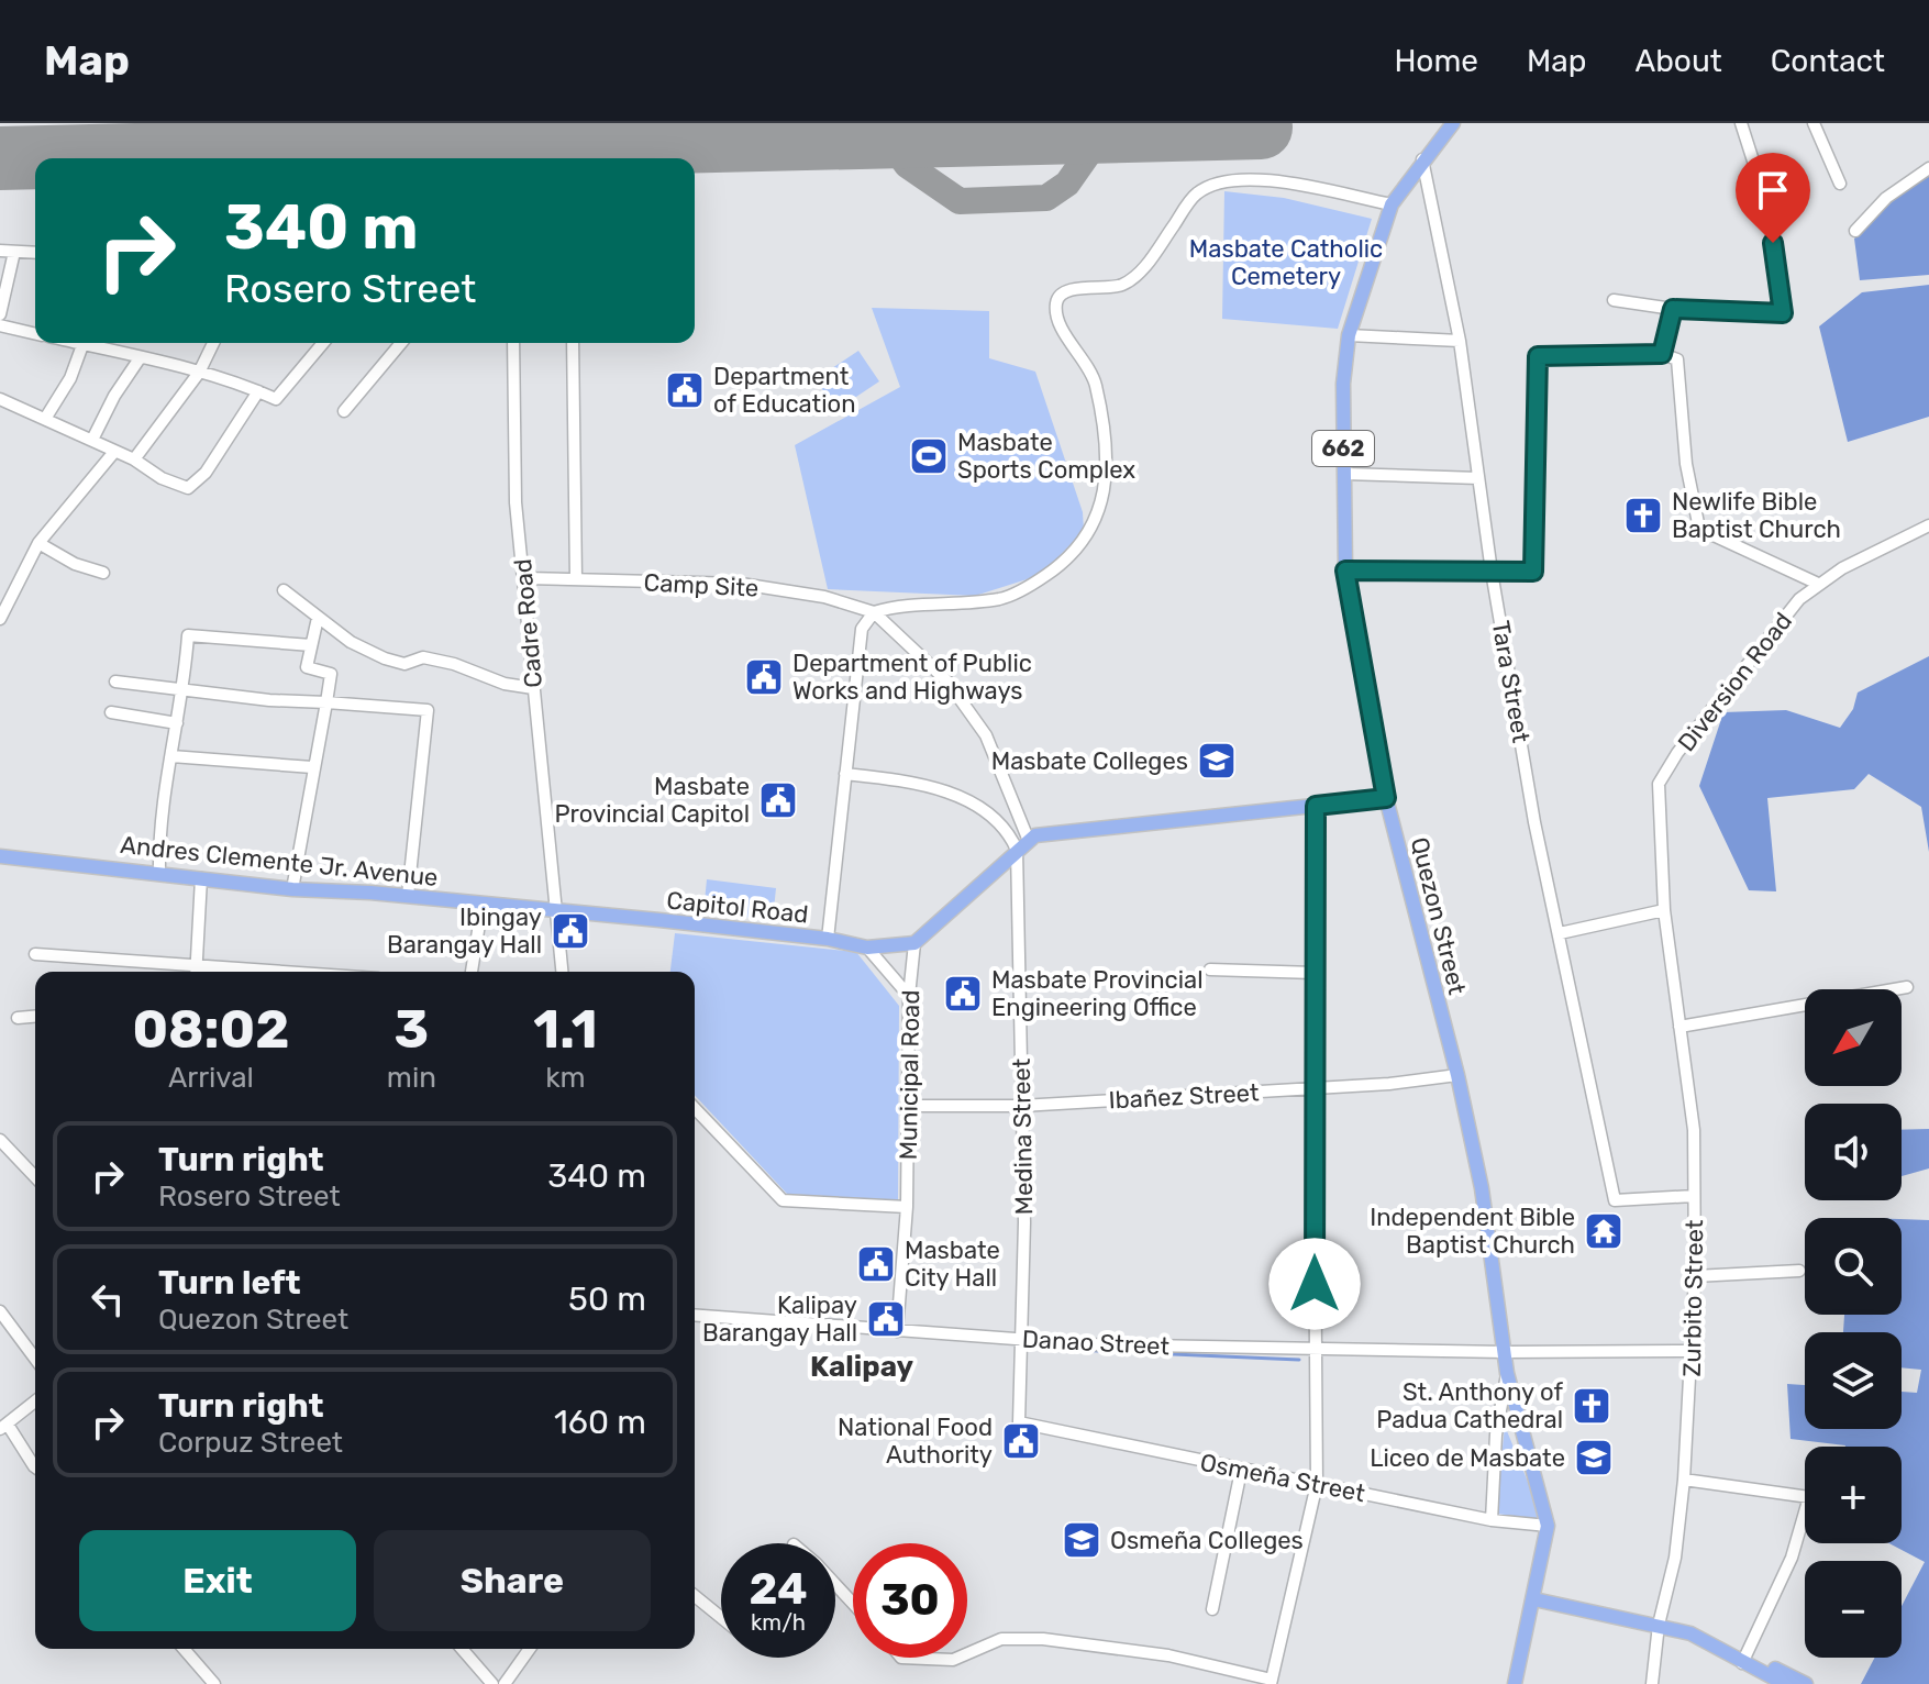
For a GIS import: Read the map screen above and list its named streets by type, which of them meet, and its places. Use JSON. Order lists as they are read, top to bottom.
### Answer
{
  "streets": {
    "main road": [
      "662",
      "Andres Clemente Jr. Avenue",
      "Capitol Road",
      "Quezon Street"
    ],
    "street": [
      "Camp Site",
      "Cadre Road",
      "Tara Street",
      "Diversion Road",
      "Municipal Road",
      "Ibañez Street",
      "Medina Street",
      "Zurbito Street",
      "Danao Street",
      "Osmeña Street"
    ]
  },
  "crossings": [
    ["Camp Site", "Cadre Road"],
    ["Cadre Road", "Andres Clemente Jr. Avenue"],
    ["Cadre Road", "Capitol Road"],
    ["Tara Street", "Quezon Street"],
    ["Tara Street", "Zurbito Street"],
    ["Diversion Road", "Zurbito Street"],
    ["Andres Clemente Jr. Avenue", "Capitol Road"],
    ["Capitol Road", "Municipal Road"],
    ["Quezon Street", "Ibañez Street"],
    ["Quezon Street", "Danao Street"],
    ["Quezon Street", "Osmeña Street"],
    ["Municipal Road", "Ibañez Street"],
    ["Municipal Road", "Danao Street"],
    ["Ibañez Street", "Medina Street"],
    ["Medina Street", "Danao Street"],
    ["Medina Street", "Osmeña Street"],
    ["Zurbito Street", "Danao Street"]
  ],
  "districts": ["Kalipay"],
  "parks": ["Masbate Catholic Cemetery"],
  "places": {
    "public building": [
      "Department of Education",
      "Department of Public Works and Highways",
      "Masbate Provincial Capitol",
      "Ibingay Barangay Hall",
      "Masbate Provincial Engineering Office",
      "Masbate City Hall",
      "Kalipay Barangay Hall",
      "National Food Authority"
    ],
    "sports": ["Masbate Sports Complex"],
    "church": ["Newlife Bible Baptist Church", "St. Anthony of Padua Cathedral"],
    "school or university": ["Masbate Colleges", "Liceo de Masbate", "Osmeña Colleges"],
    "temple": ["Independent Bible Baptist Church"]
  },
  "north": "bottom left",
  "page": {
    "header": "Map",
    "nav": [
      "Home",
      "Map",
      "About",
      "Contact"
    ],
    "turn": ["340 m", "Rosero Street"],
    "eta": [
      "08:02",
      "Arrival",
      "3",
      "min",
      "1.1",
      "km"
    ],
    "map_buttons": ["+", "−"],
    "list": [
      {
        "name": "Turn right",
        "note": "Rosero Street",
        "value": "340 m"
      },
      {
        "name": "Turn left",
        "note": "Quezon Street",
        "value": "50 m"
      },
      {
        "name": "Turn right",
        "note": "Corpuz Street",
        "value": "160 m"
      }
    ],
    "buttons": ["Exit", "Share"],
    "speed": "24 km/h",
    "limit": "30"
  }
}
